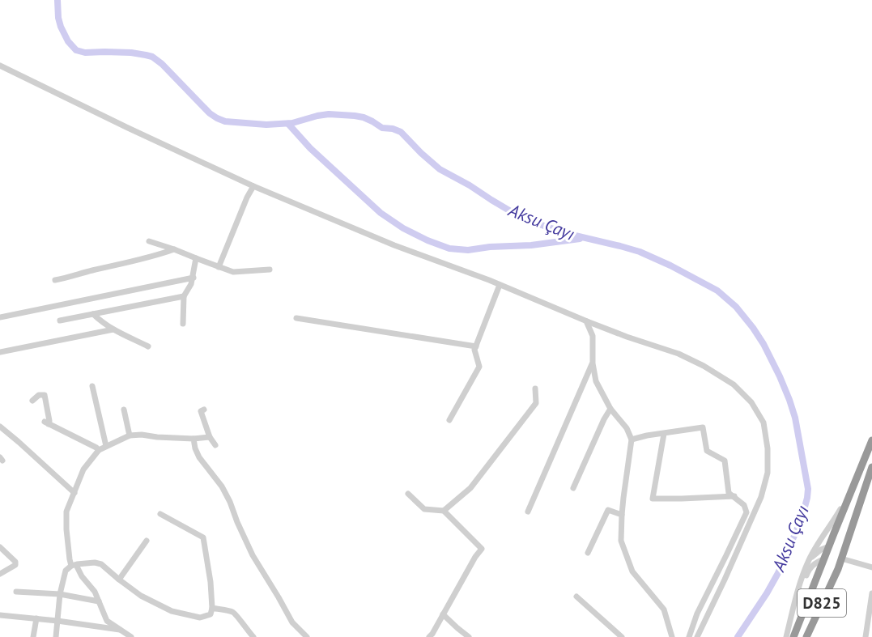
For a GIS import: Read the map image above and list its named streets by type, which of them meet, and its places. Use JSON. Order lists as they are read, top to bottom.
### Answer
{
  "streets": {
    "highway": ["D825"]
  },
  "water": ["Aksu Çayı"]
}
